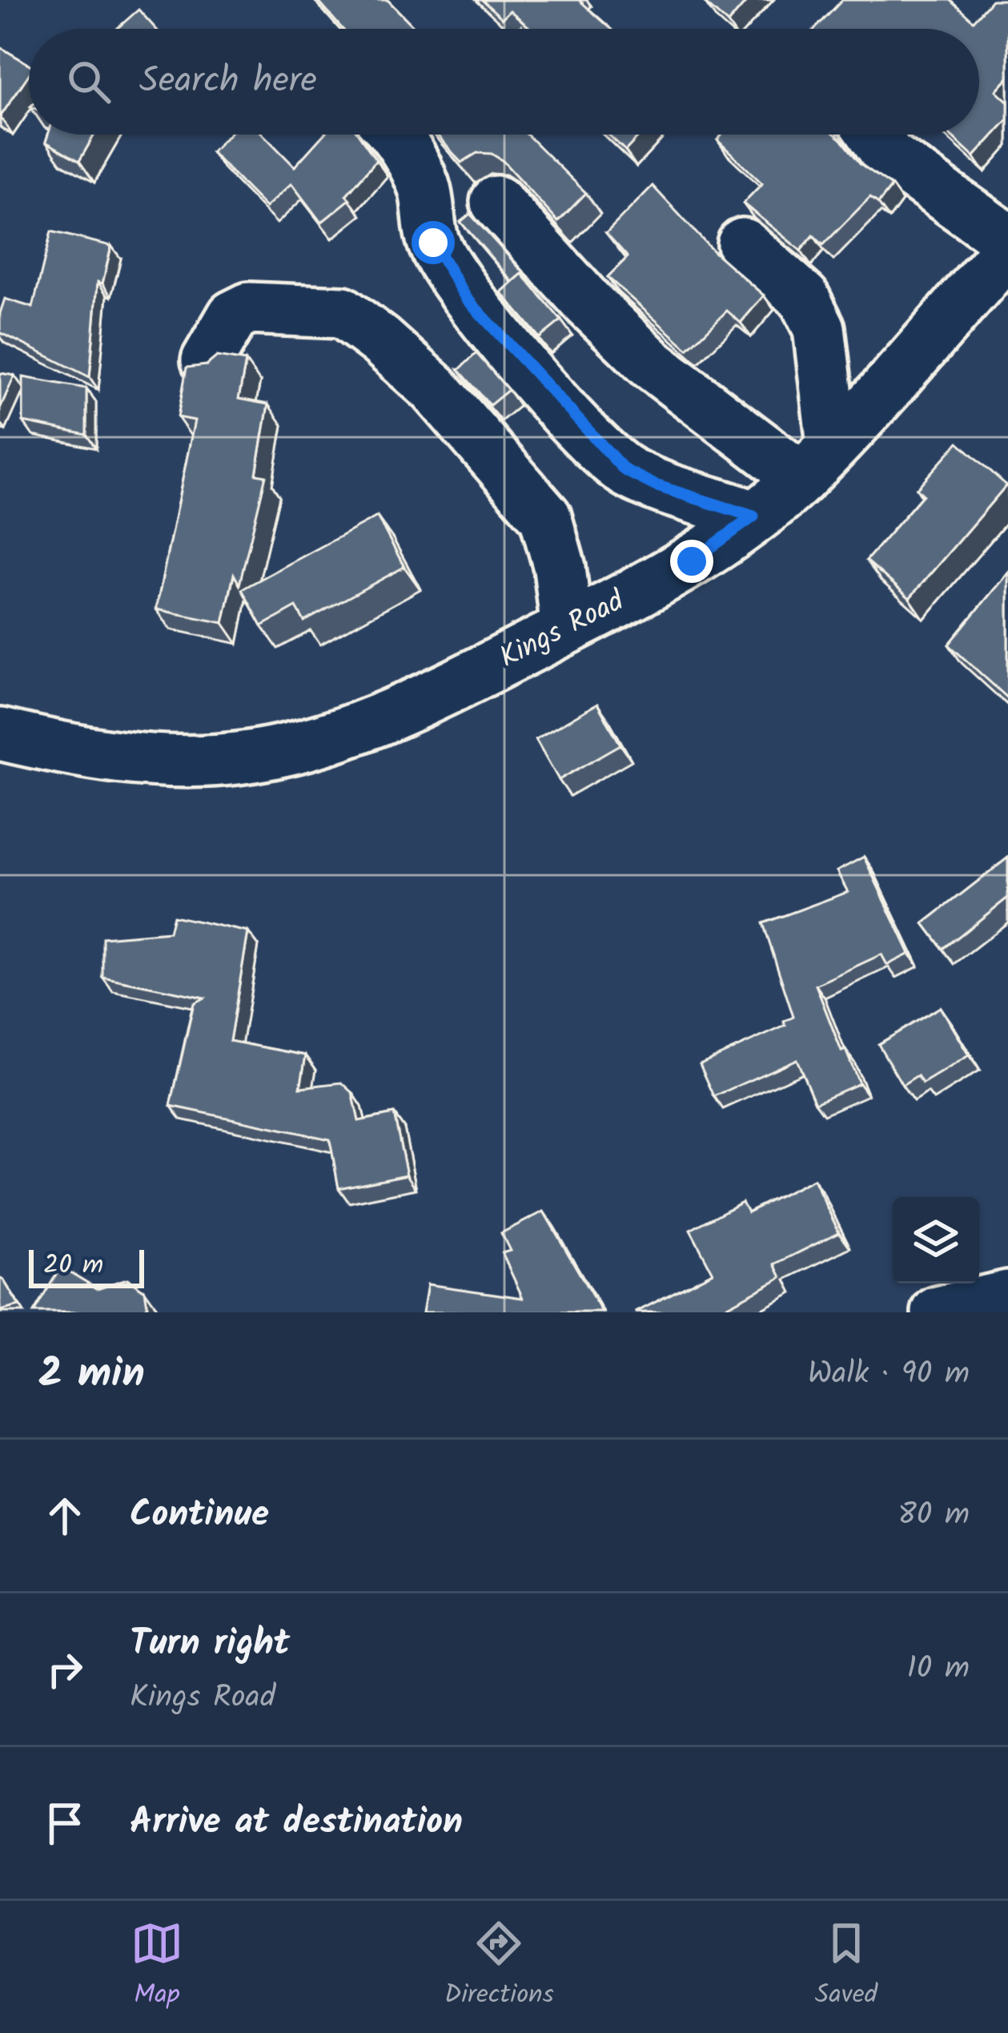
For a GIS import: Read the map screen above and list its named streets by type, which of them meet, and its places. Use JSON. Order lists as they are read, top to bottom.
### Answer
{
  "streets": {
    "street": ["Kings Road"]
  },
  "scale_bar": "20 m",
  "page": {
    "search": "Search here",
    "scale": "20 m",
    "heading": ["2 min", "Walk · 90 m"],
    "list": [
      ["Continue", "80 m"],
      ["Turn right", "Kings Road", "10 m"],
      "Arrive at destination"
    ],
    "nav": ["Map", "Directions", "Saved"]
  }
}
